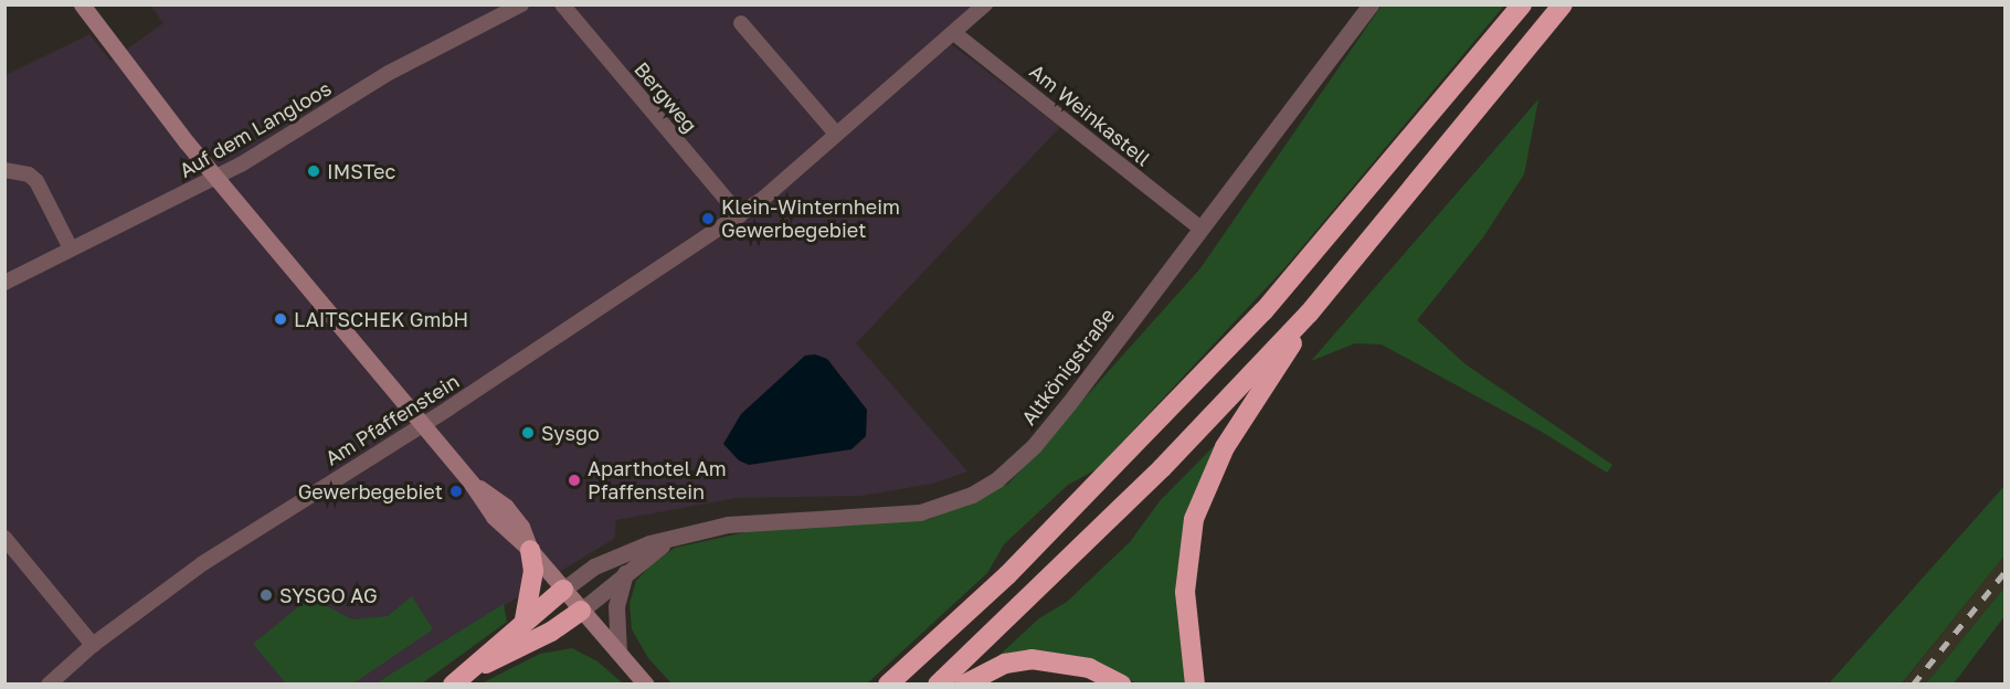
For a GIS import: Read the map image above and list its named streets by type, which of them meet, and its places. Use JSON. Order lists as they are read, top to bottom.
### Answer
{
  "streets": {
    "street": [
      "Bergweg",
      "Am Weinkastell",
      "Auf dem Langloos",
      "Altkönigstraße",
      "Am Pfaffenstein"
    ]
  },
  "crossings": [
    ["Bergweg", "Am Pfaffenstein"],
    ["Am Weinkastell", "Altkönigstraße"]
  ],
  "places": [
    "IMSTec",
    "Klein-Winternheim Gewerbegebiet",
    "LAITSCHEK GmbH",
    "Sysgo",
    "Aparthotel Am Pfaffenstein",
    "Gewerbegebiet",
    "SYSGO AG"
  ]
}
